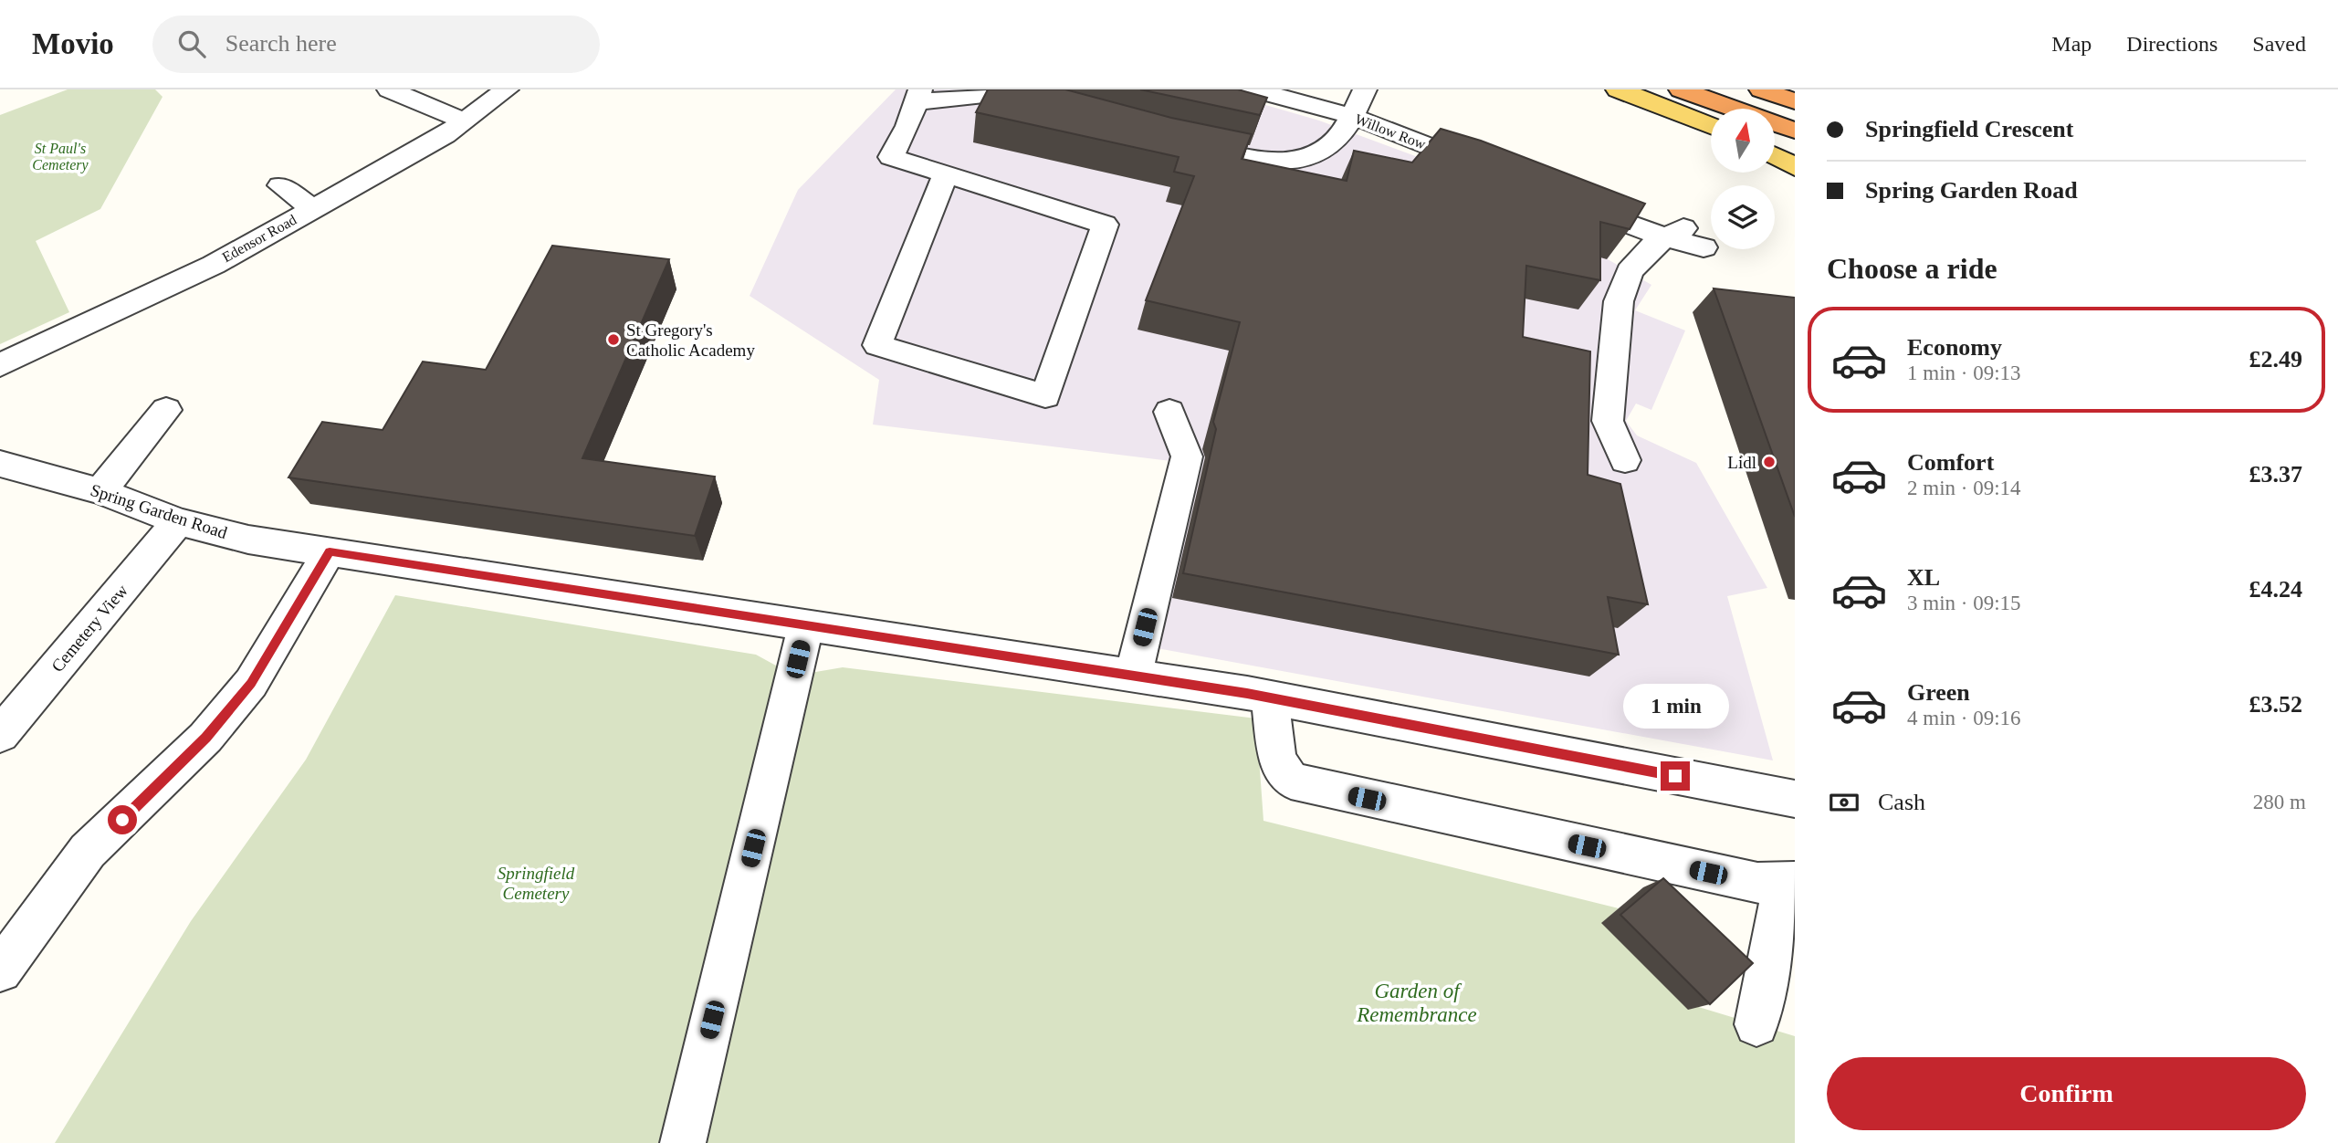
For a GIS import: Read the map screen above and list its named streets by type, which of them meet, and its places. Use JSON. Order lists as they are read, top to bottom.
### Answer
{
  "streets": {
    "street": [
      "Willow Row",
      "Edensor Road",
      "Spring Garden Road",
      "Cemetery View"
    ]
  },
  "crossings": [
    ["Spring Garden Road", "Cemetery View"]
  ],
  "parks": ["St Paul's Cemetery", "Springfield Cemetery", "Garden of Remembrance"],
  "places": ["St Gregory's Catholic Academy", "Lidl"],
  "north": "top",
  "page": {
    "header": "Movio",
    "search": "Search here",
    "nav": ["Map", "Directions", "Saved"],
    "banner": ["Springfield Crescent", "Spring Garden Road"],
    "heading": "Choose a ride",
    "list": [
      {
        "name": "Economy",
        "note": "1 min · 09:13",
        "value": "£2.49"
      },
      {
        "name": "Comfort",
        "note": "2 min · 09:14",
        "value": "£3.37"
      },
      {
        "name": "XL",
        "note": "3 min · 09:15",
        "value": "£4.24"
      },
      {
        "name": "Green",
        "note": "4 min · 09:16",
        "value": "£3.52"
      }
    ],
    "bubble": "1 min",
    "pay": ["Cash", "280 m"],
    "buttons": "Confirm"
  }
}
